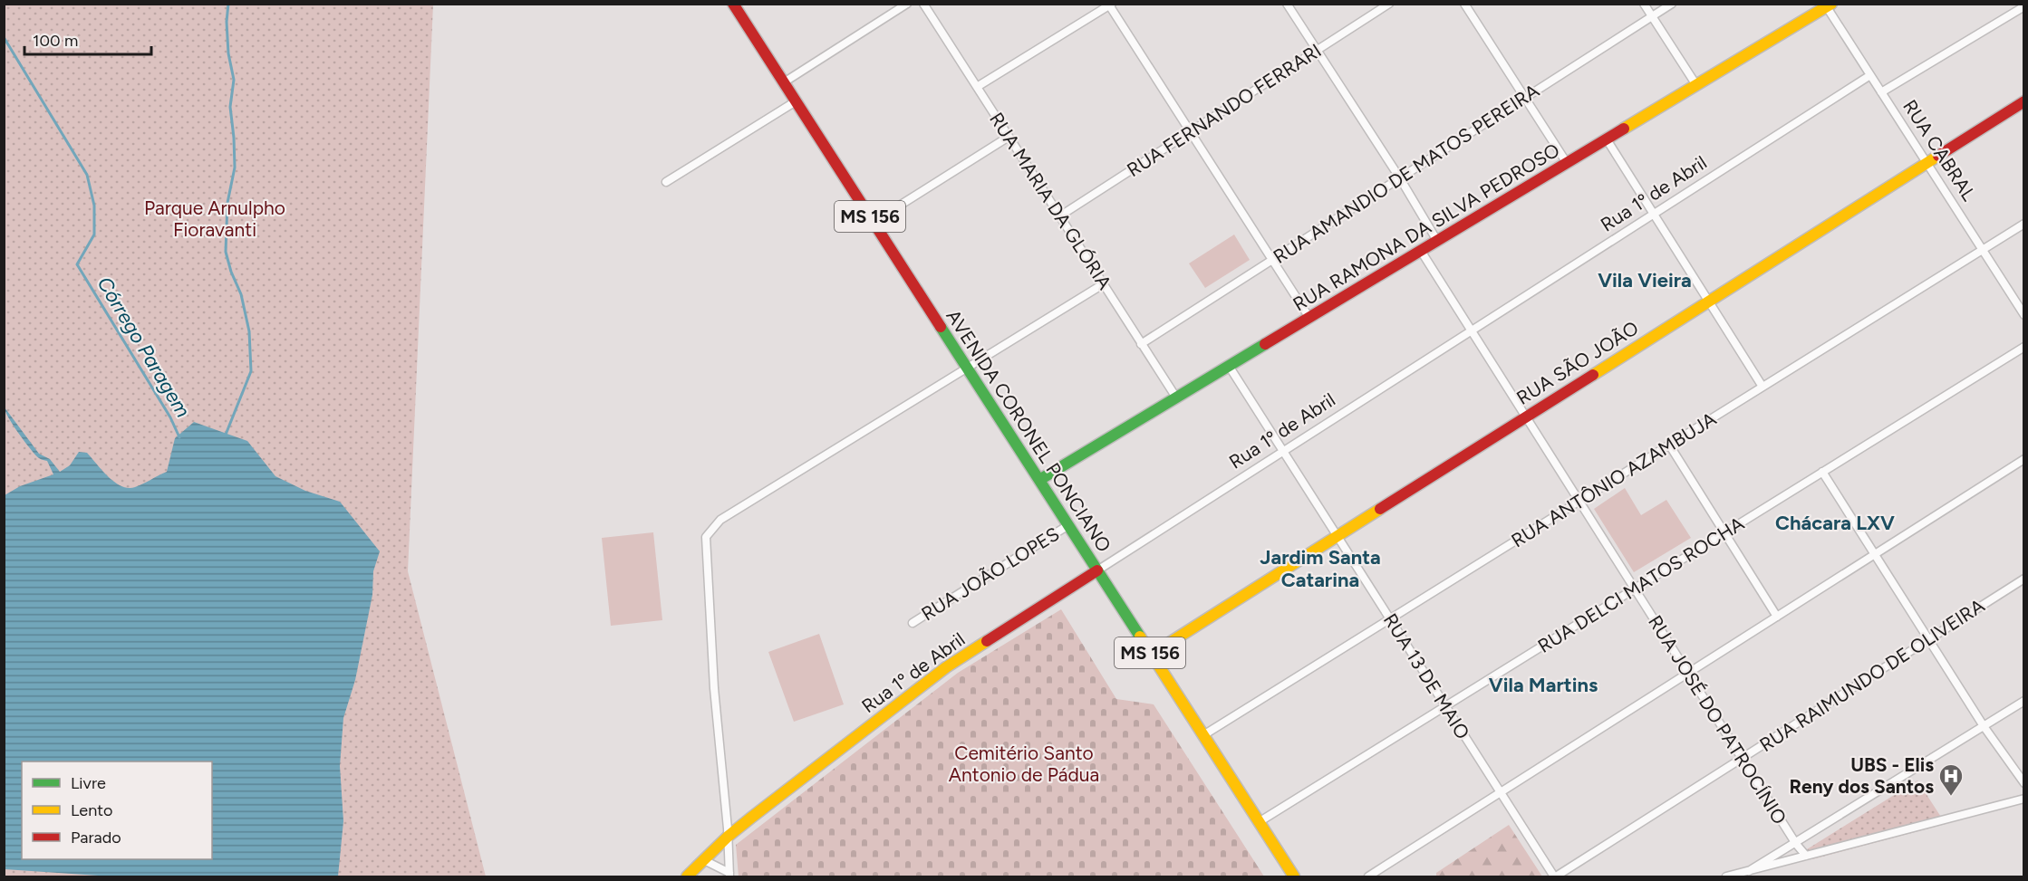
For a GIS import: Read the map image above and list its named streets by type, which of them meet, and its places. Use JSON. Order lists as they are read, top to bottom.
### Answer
{
  "streets": {
    "street": [
      "RUA FERNANDO FERRARI",
      "RUA CABRAL",
      "RUA AMANDIO DE MATOS PEREIRA",
      "Rua 1º de Abril",
      "RUA MARIA DA GLÓRIA",
      "MS 156",
      "RUA RAMONA DA SILVA PEDROSO",
      "RUA SÃO JOÃO",
      "AVENIDA CORONEL PONCIANO",
      "RUA ANTÔNIO AZAMBUJA",
      "RUA JOÃO LOPES",
      "RUA DELCI MATOS ROCHA",
      "RUA RAIMUNDO DE OLIVEIRA",
      "RUA 13 DE MAIO",
      "RUA JOSÉ DO PATROCÍNIO"
    ]
  },
  "crossings": [
    ["RUA FERNANDO FERRARI", "RUA MARIA DA GLÓRIA"],
    ["RUA CABRAL", "Rua 1º de Abril"],
    ["RUA CABRAL", "RUA RAMONA DA SILVA PEDROSO"],
    ["RUA CABRAL", "RUA SÃO JOÃO"],
    ["RUA CABRAL", "RUA ANTÔNIO AZAMBUJA"],
    ["RUA AMANDIO DE MATOS PEREIRA", "RUA MARIA DA GLÓRIA"],
    ["Rua 1º de Abril", "AVENIDA CORONEL PONCIANO"],
    ["Rua 1º de Abril", "RUA 13 DE MAIO"],
    ["Rua 1º de Abril", "RUA JOSÉ DO PATROCÍNIO"],
    ["RUA MARIA DA GLÓRIA", "RUA RAMONA DA SILVA PEDROSO"],
    ["RUA RAMONA DA SILVA PEDROSO", "AVENIDA CORONEL PONCIANO"],
    ["RUA RAMONA DA SILVA PEDROSO", "RUA 13 DE MAIO"],
    ["RUA RAMONA DA SILVA PEDROSO", "RUA JOSÉ DO PATROCÍNIO"],
    ["RUA SÃO JOÃO", "AVENIDA CORONEL PONCIANO"],
    ["RUA SÃO JOÃO", "RUA 13 DE MAIO"],
    ["RUA SÃO JOÃO", "RUA JOSÉ DO PATROCÍNIO"],
    ["AVENIDA CORONEL PONCIANO", "RUA ANTÔNIO AZAMBUJA"],
    ["AVENIDA CORONEL PONCIANO", "RUA JOÃO LOPES"],
    ["AVENIDA CORONEL PONCIANO", "RUA DELCI MATOS ROCHA"],
    ["RUA ANTÔNIO AZAMBUJA", "RUA 13 DE MAIO"],
    ["RUA ANTÔNIO AZAMBUJA", "RUA JOSÉ DO PATROCÍNIO"],
    ["RUA DELCI MATOS ROCHA", "RUA 13 DE MAIO"],
    ["RUA DELCI MATOS ROCHA", "RUA JOSÉ DO PATROCÍNIO"],
    ["RUA RAIMUNDO DE OLIVEIRA", "RUA 13 DE MAIO"],
    ["RUA RAIMUNDO DE OLIVEIRA", "RUA JOSÉ DO PATROCÍNIO"]
  ],
  "districts": [
    "Vila Vieira",
    "Chácara LXV",
    "Jardim Santa Catarina",
    "Vila Martins"
  ],
  "water": ["Córrego Paragem"],
  "parks": ["Parque Arnulpho Fioravanti", "Cemitério Santo Antonio de Pádua"],
  "places": {
    "hospital": ["UBS - Elis Reny dos Santos"]
  },
  "legend": ["Livre", "Lento", "Parado"],
  "scale_bar": "100 m"
}
